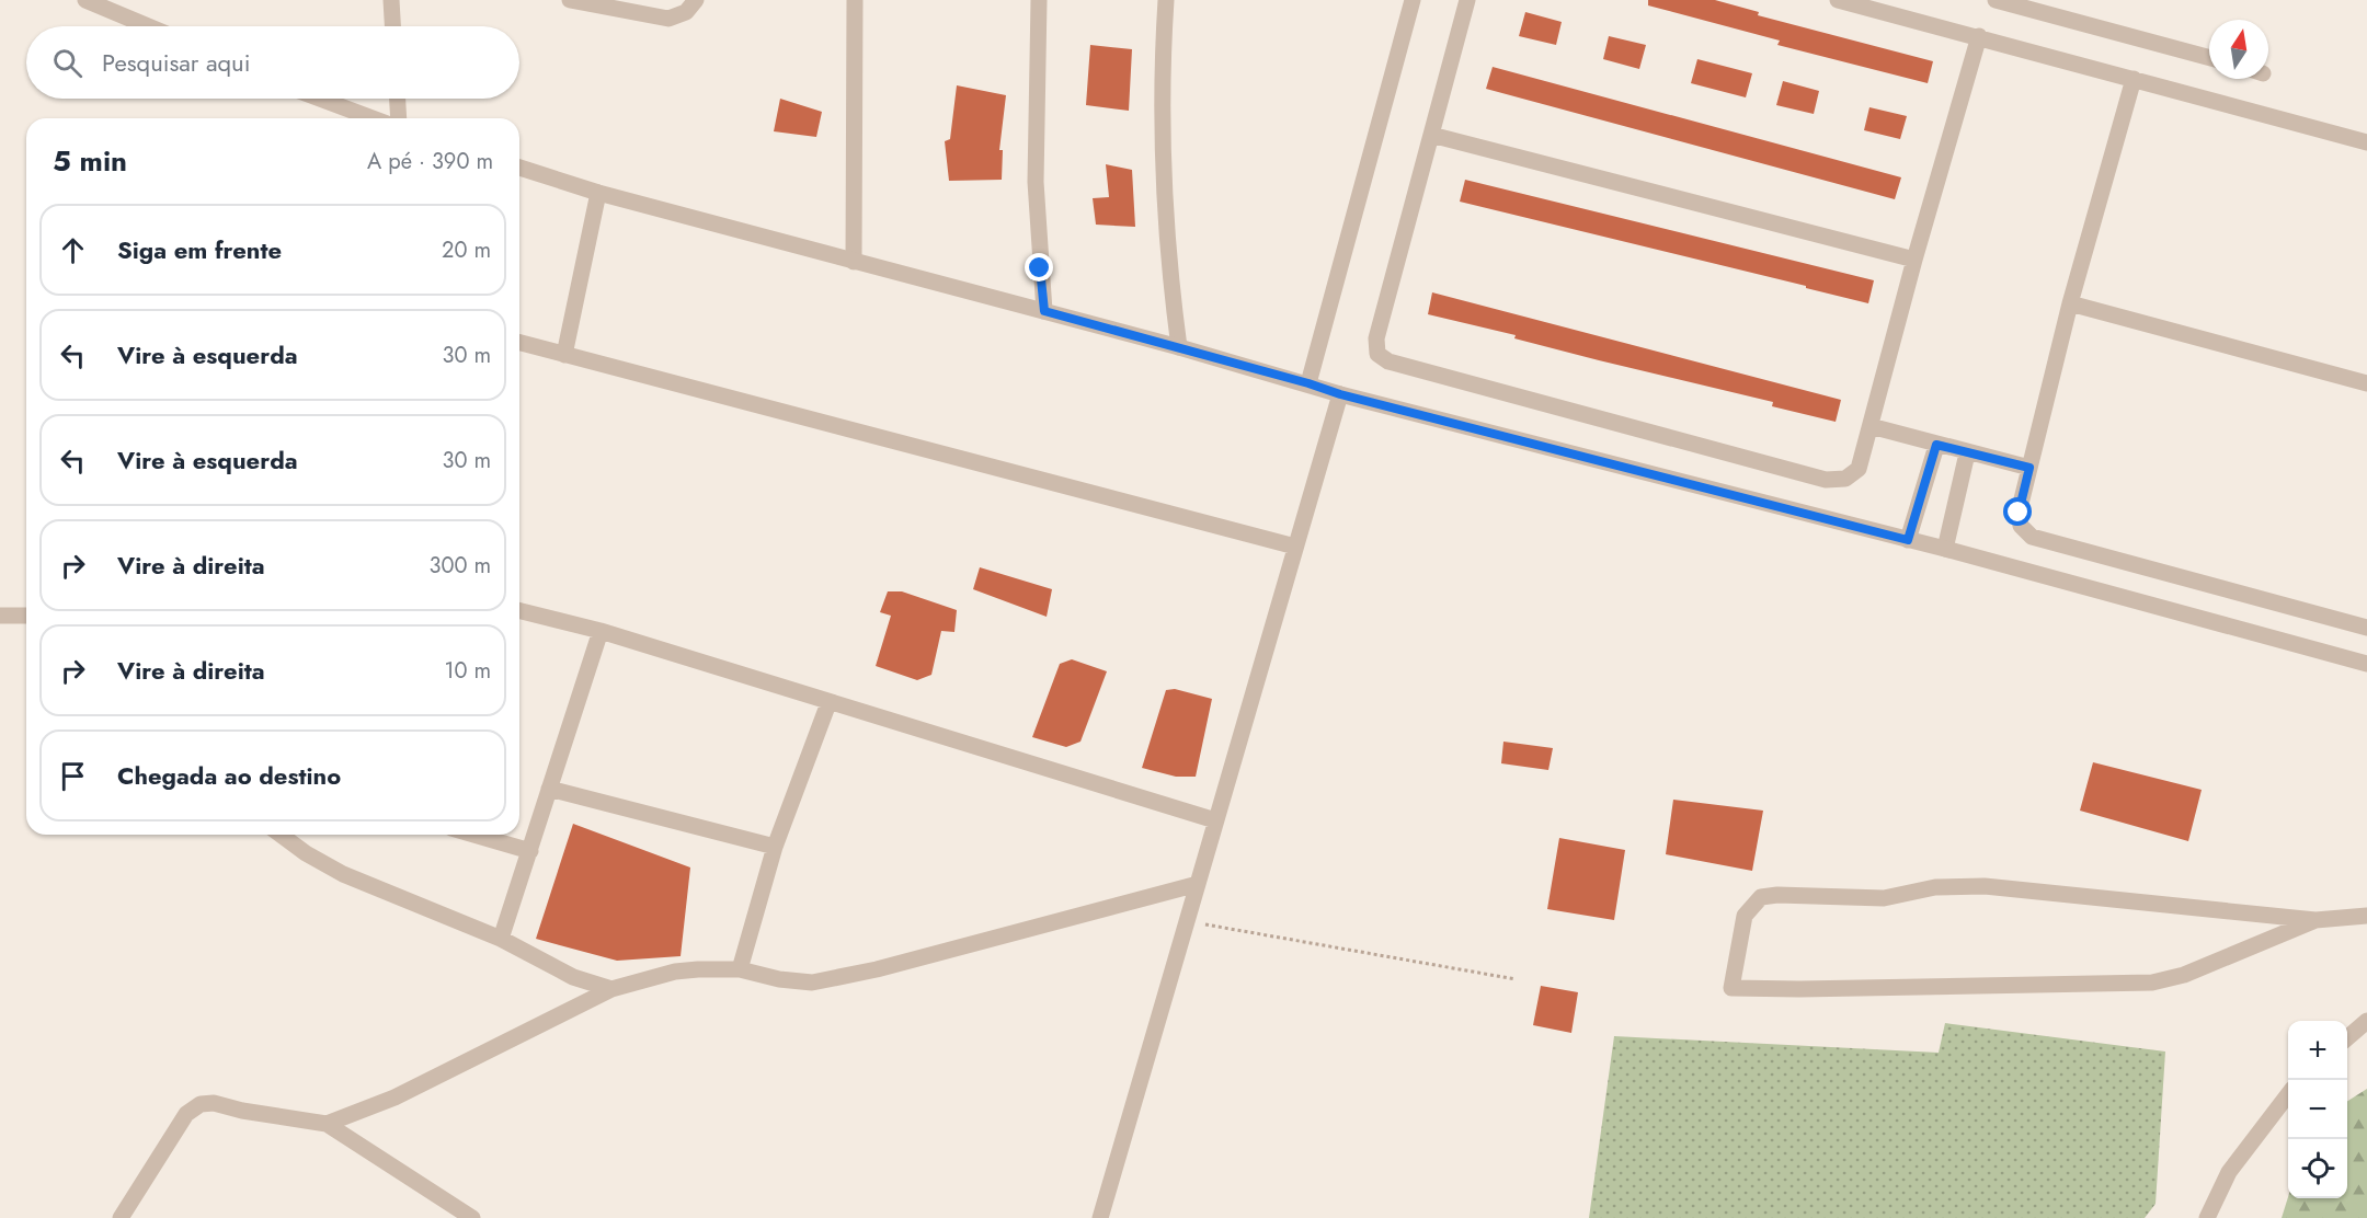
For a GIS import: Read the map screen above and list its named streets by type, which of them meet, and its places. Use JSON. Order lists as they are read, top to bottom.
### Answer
{
  "north": "top",
  "page": {
    "search": "Pesquisar aqui",
    "heading": ["5 min", "A pé · 390 m"],
    "list": [
      ["Siga em frente", "20 m"],
      ["Vire à esquerda", "30 m"],
      ["Vire à esquerda", "30 m"],
      ["Vire à direita", "300 m"],
      ["Vire à direita", "10 m"],
      "Chegada ao destino"
    ],
    "map_buttons": ["+", "−"]
  }
}
